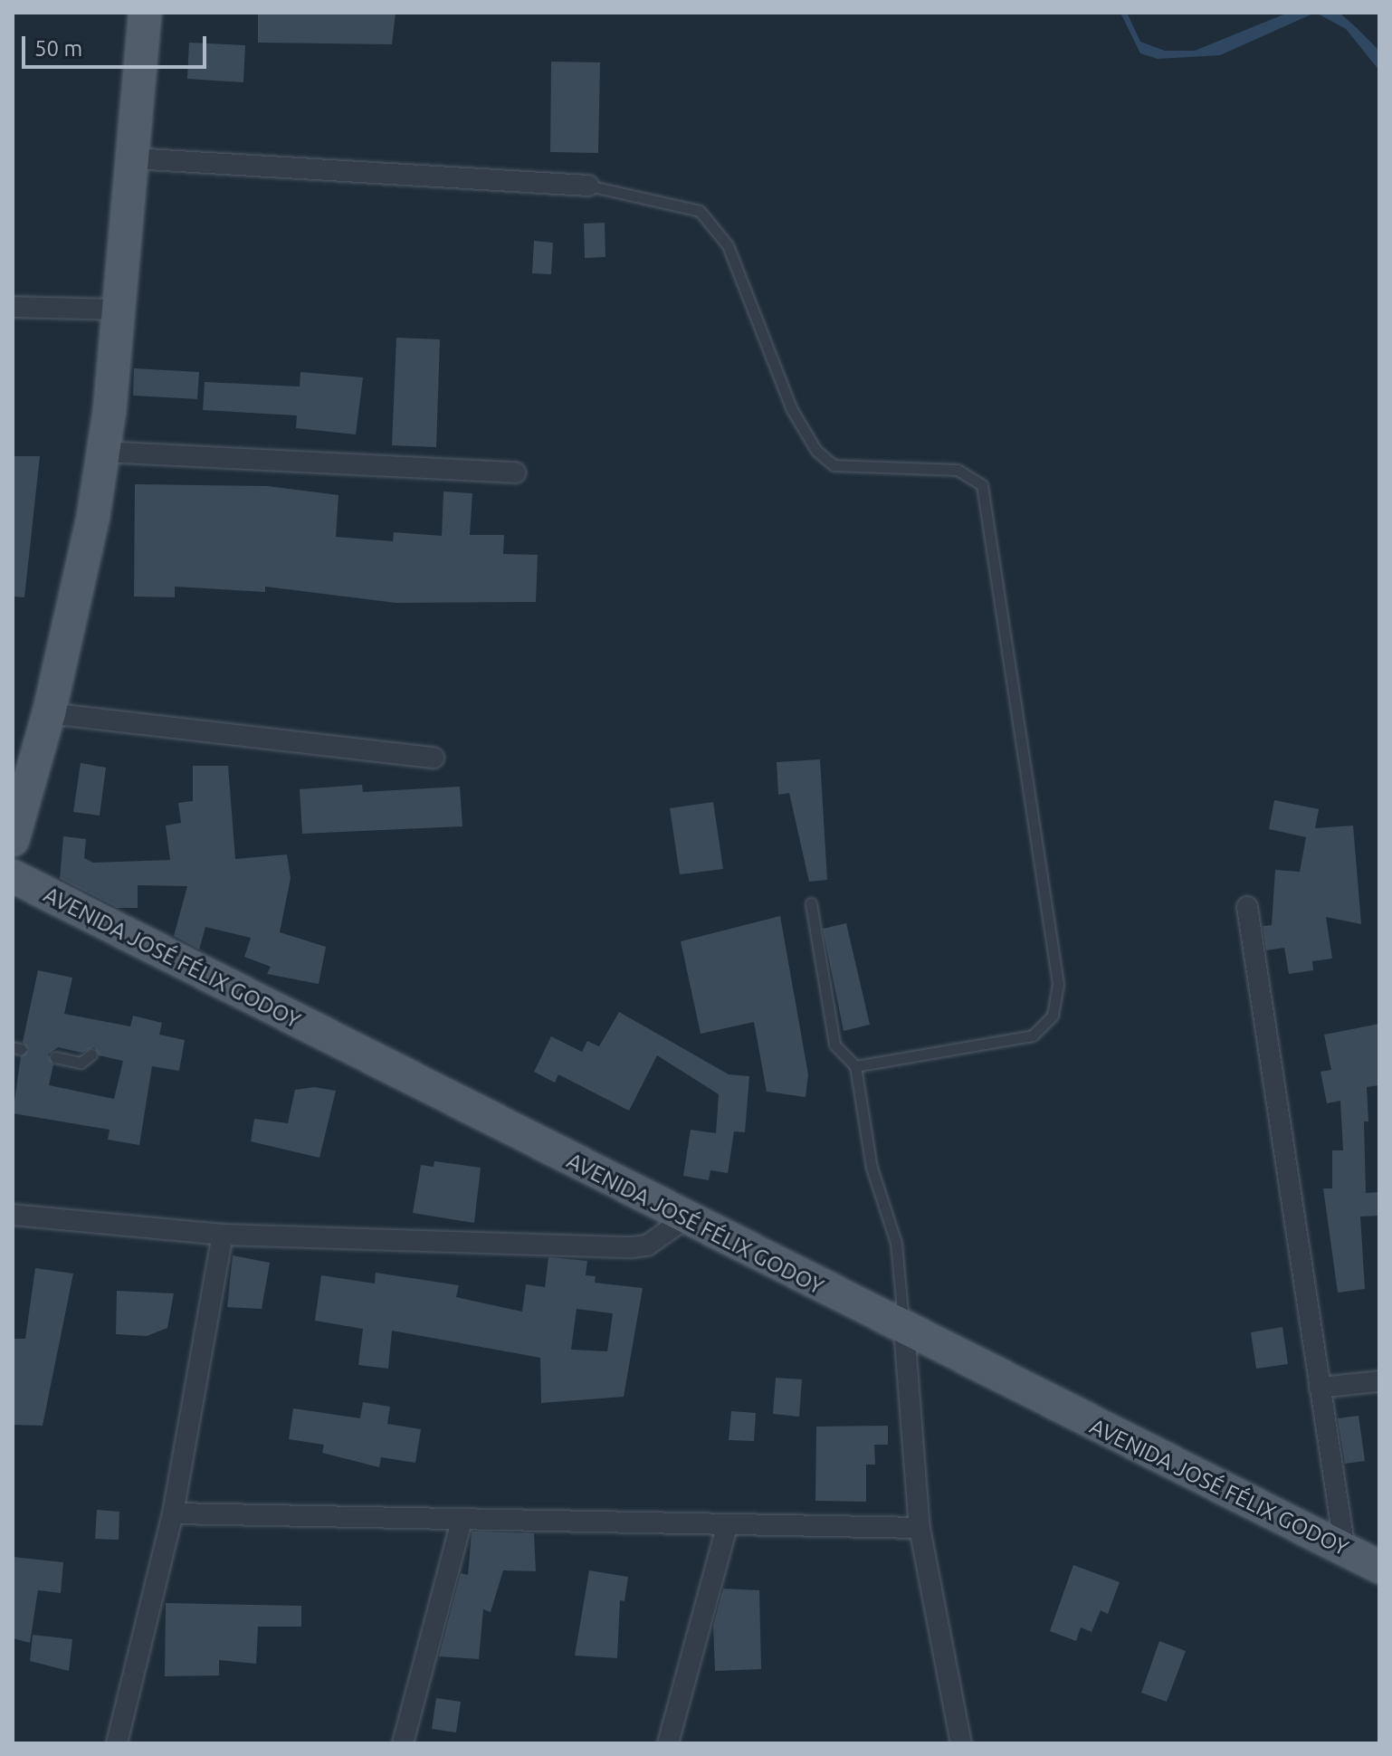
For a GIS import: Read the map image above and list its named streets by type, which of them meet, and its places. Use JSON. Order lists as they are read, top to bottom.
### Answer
{
  "streets": {
    "main road": ["AVENIDA JOSÉ FÉLIX GODOY"]
  },
  "scale_bar": "50 m"
}
